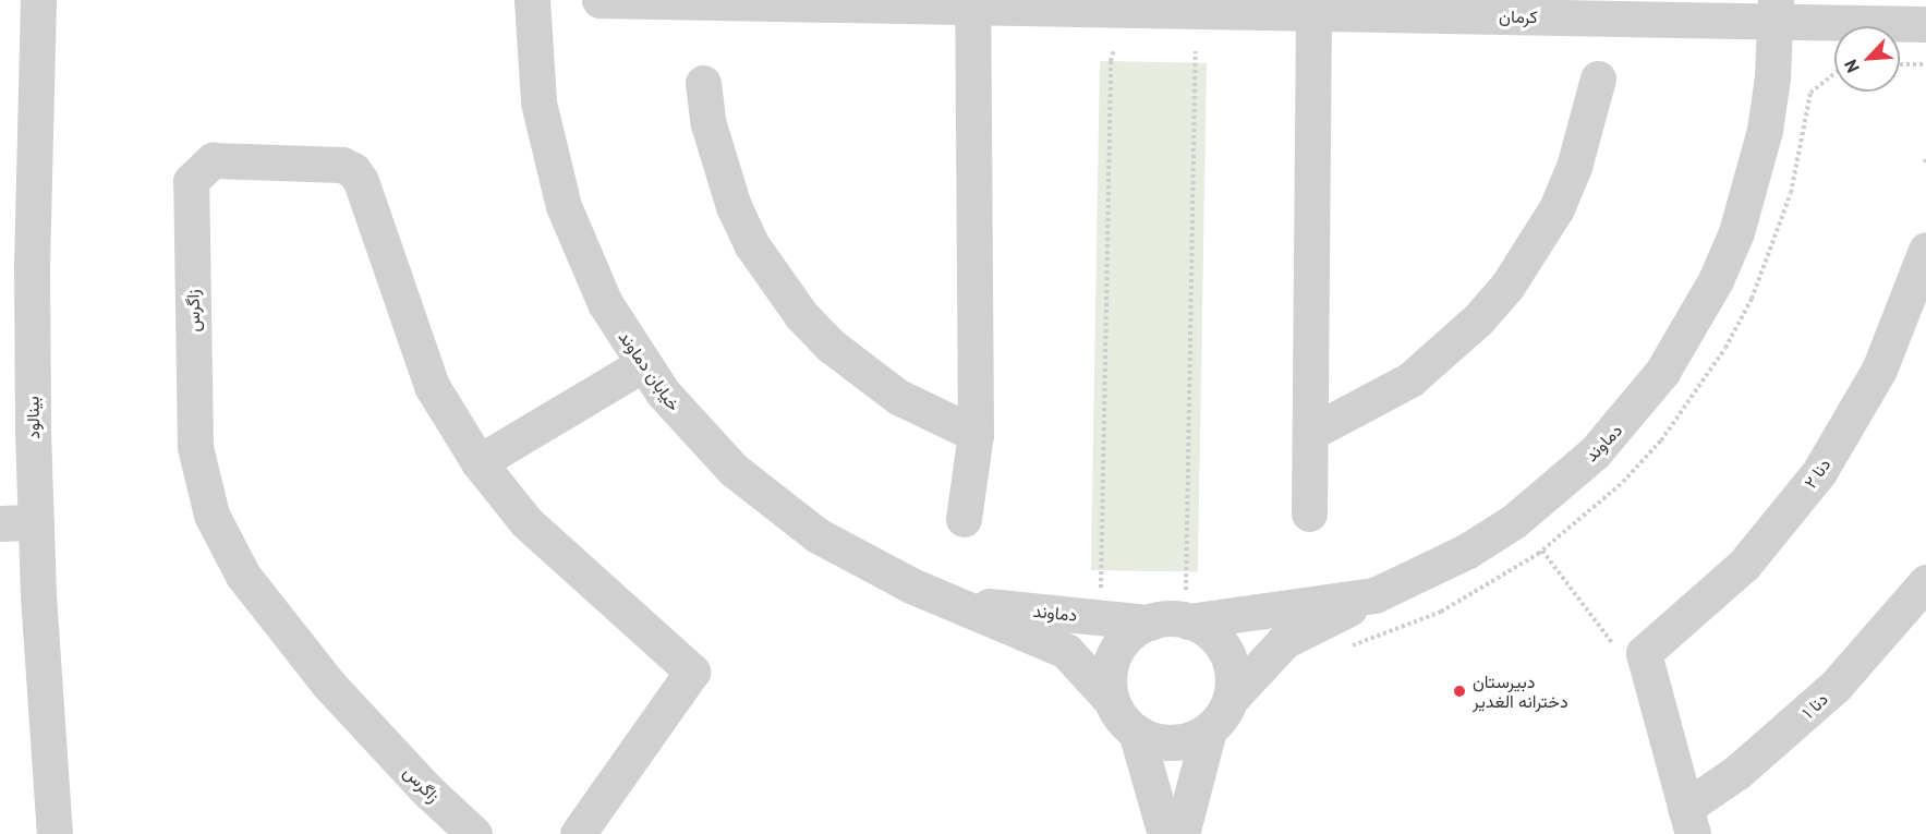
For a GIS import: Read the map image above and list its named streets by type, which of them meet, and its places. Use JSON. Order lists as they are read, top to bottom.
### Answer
{
  "streets": {
    "street": [
      "کرمان",
      "زاگرس",
      "خیابان دماوند",
      "بینالود",
      "دماوند",
      "دنا ۲",
      "دنا ۱"
    ]
  },
  "crossings": [
    ["کرمان", "دماوند"],
    ["خیابان دماوند", "دماوند"]
  ],
  "places": ["دبیرستان دخترانه الغدیر"],
  "north": "bottom left"
}
